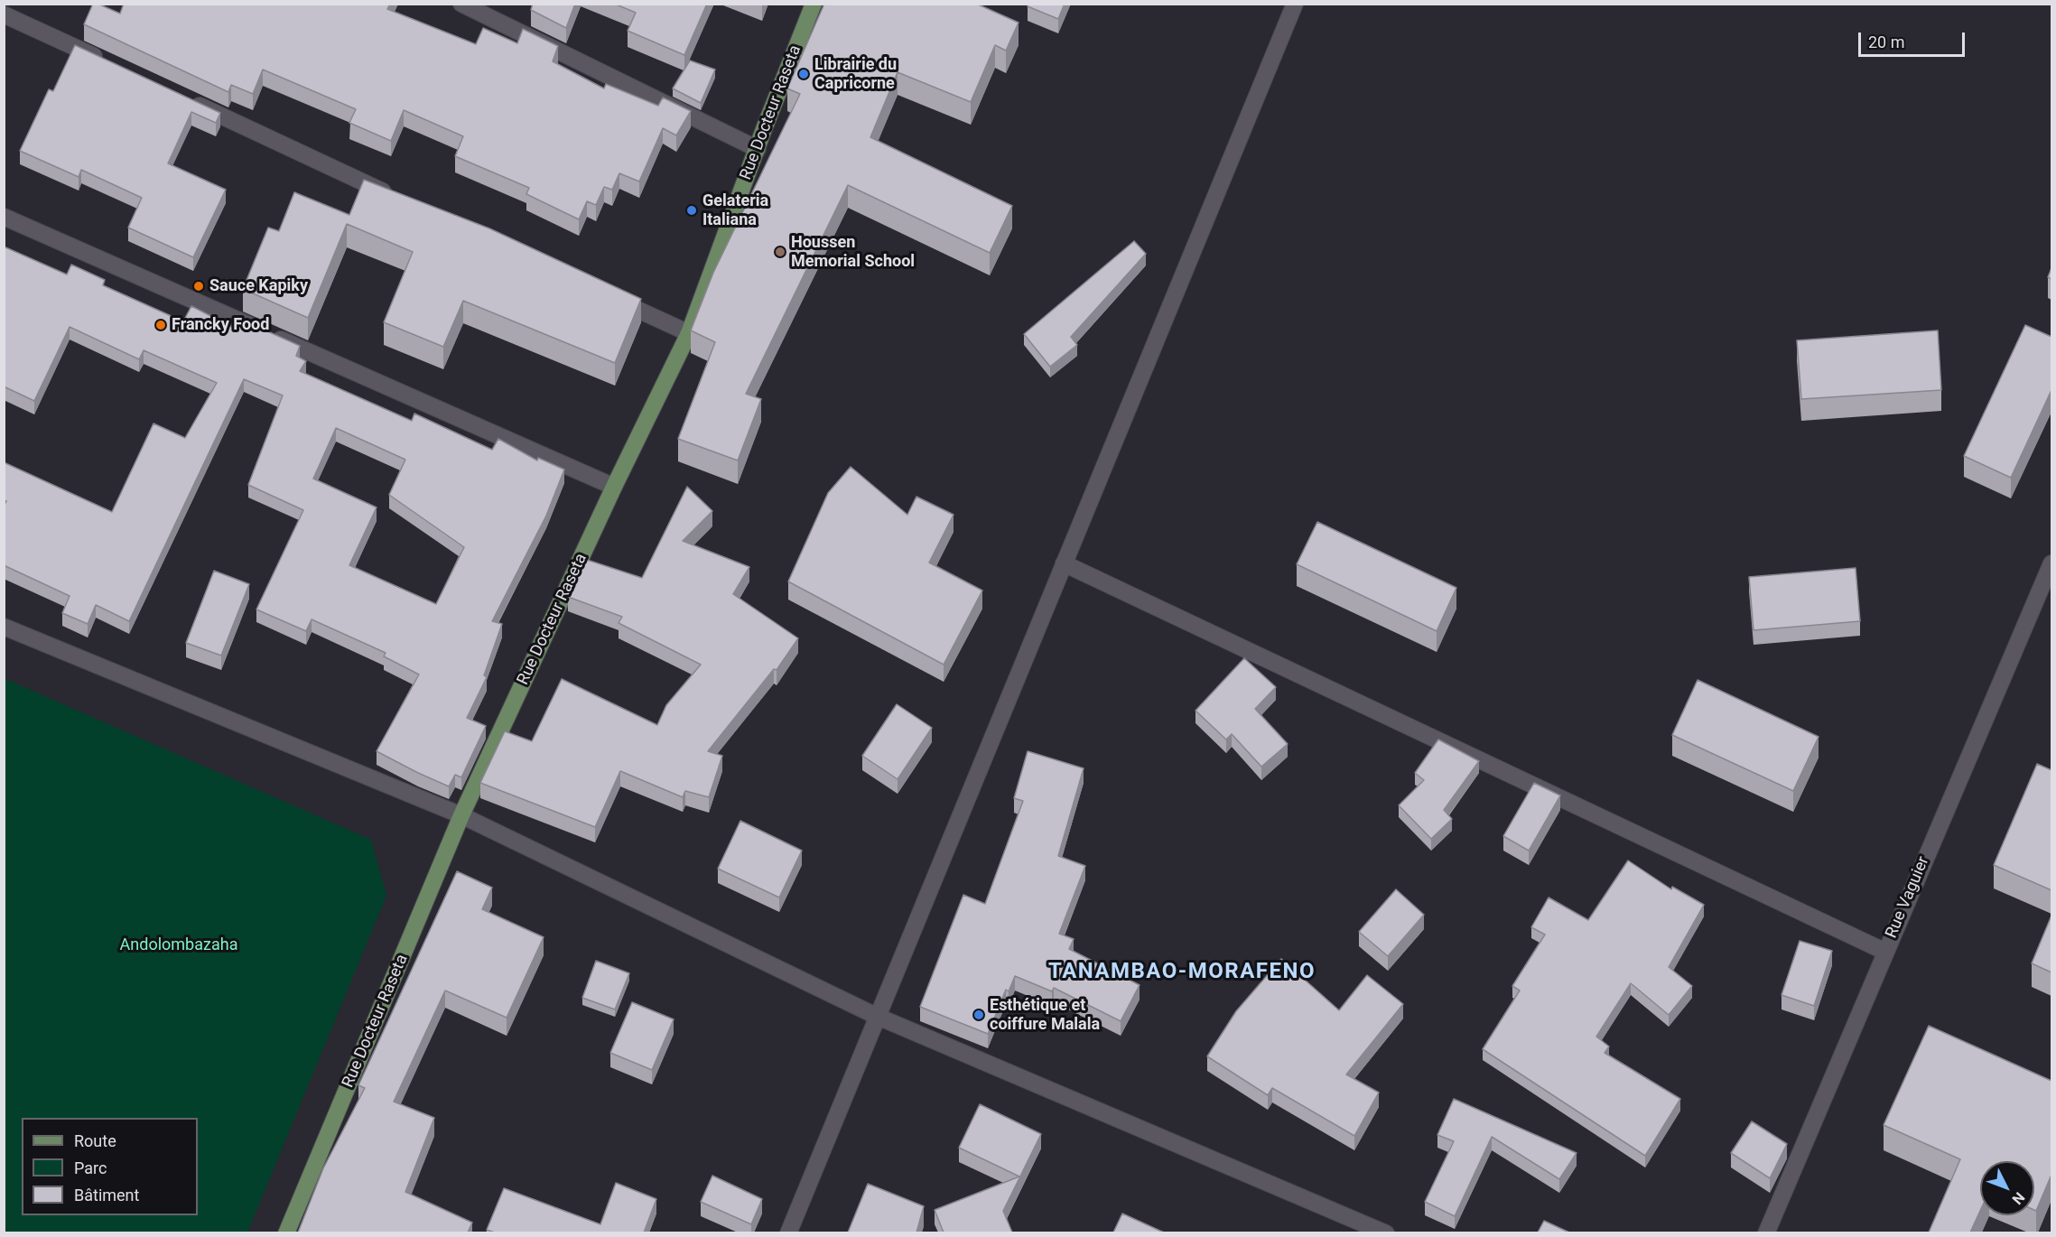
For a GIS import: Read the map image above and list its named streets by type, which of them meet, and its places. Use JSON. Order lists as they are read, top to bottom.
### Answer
{
  "streets": {
    "main road": ["Rue Docteur Raseta"],
    "street": ["Rue Vaguier"]
  },
  "districts": ["TANAMBAO-MORAFENO"],
  "parks": ["Andolombazaha"],
  "places": [
    "Librairie du Capricorne",
    "Gelateria Italiana",
    "Houssen Memorial School",
    "Sauce Kapiky",
    "Francky Food",
    "Esthétique et coiffure Malala"
  ],
  "legend": ["Route", "Parc", "Bâtiment"],
  "scale_bar": "20 m",
  "north": "bottom right"
}
